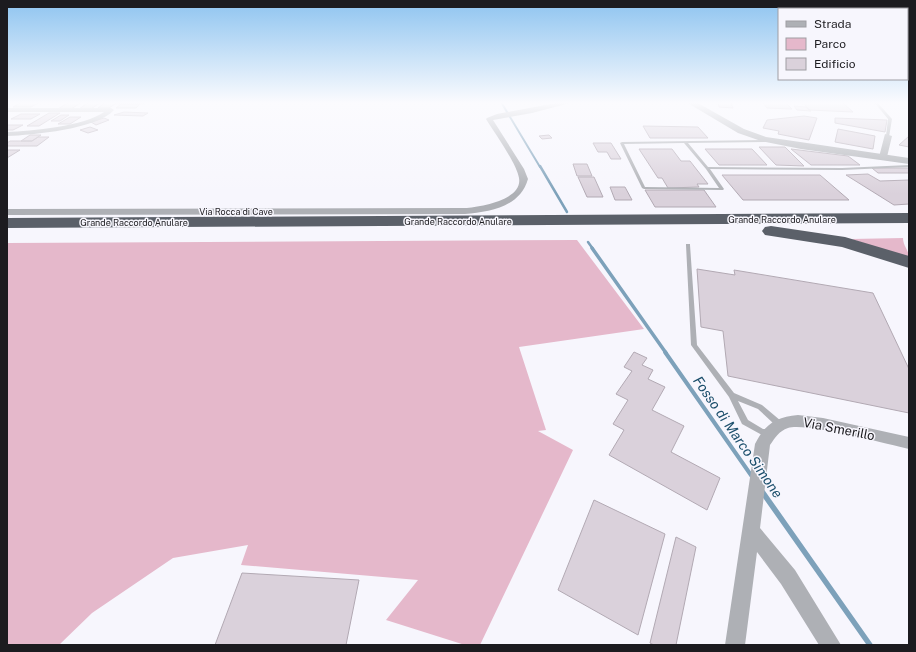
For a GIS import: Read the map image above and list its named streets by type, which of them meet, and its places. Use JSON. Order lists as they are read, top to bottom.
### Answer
{
  "streets": {
    "highway": ["Grande Raccordo Anulare"],
    "street": ["Via Rocca di Cave", "Via Smerillo"]
  },
  "water": ["Fosso di Marco Simone"],
  "legend": ["Strada", "Parco", "Edificio"]
}
